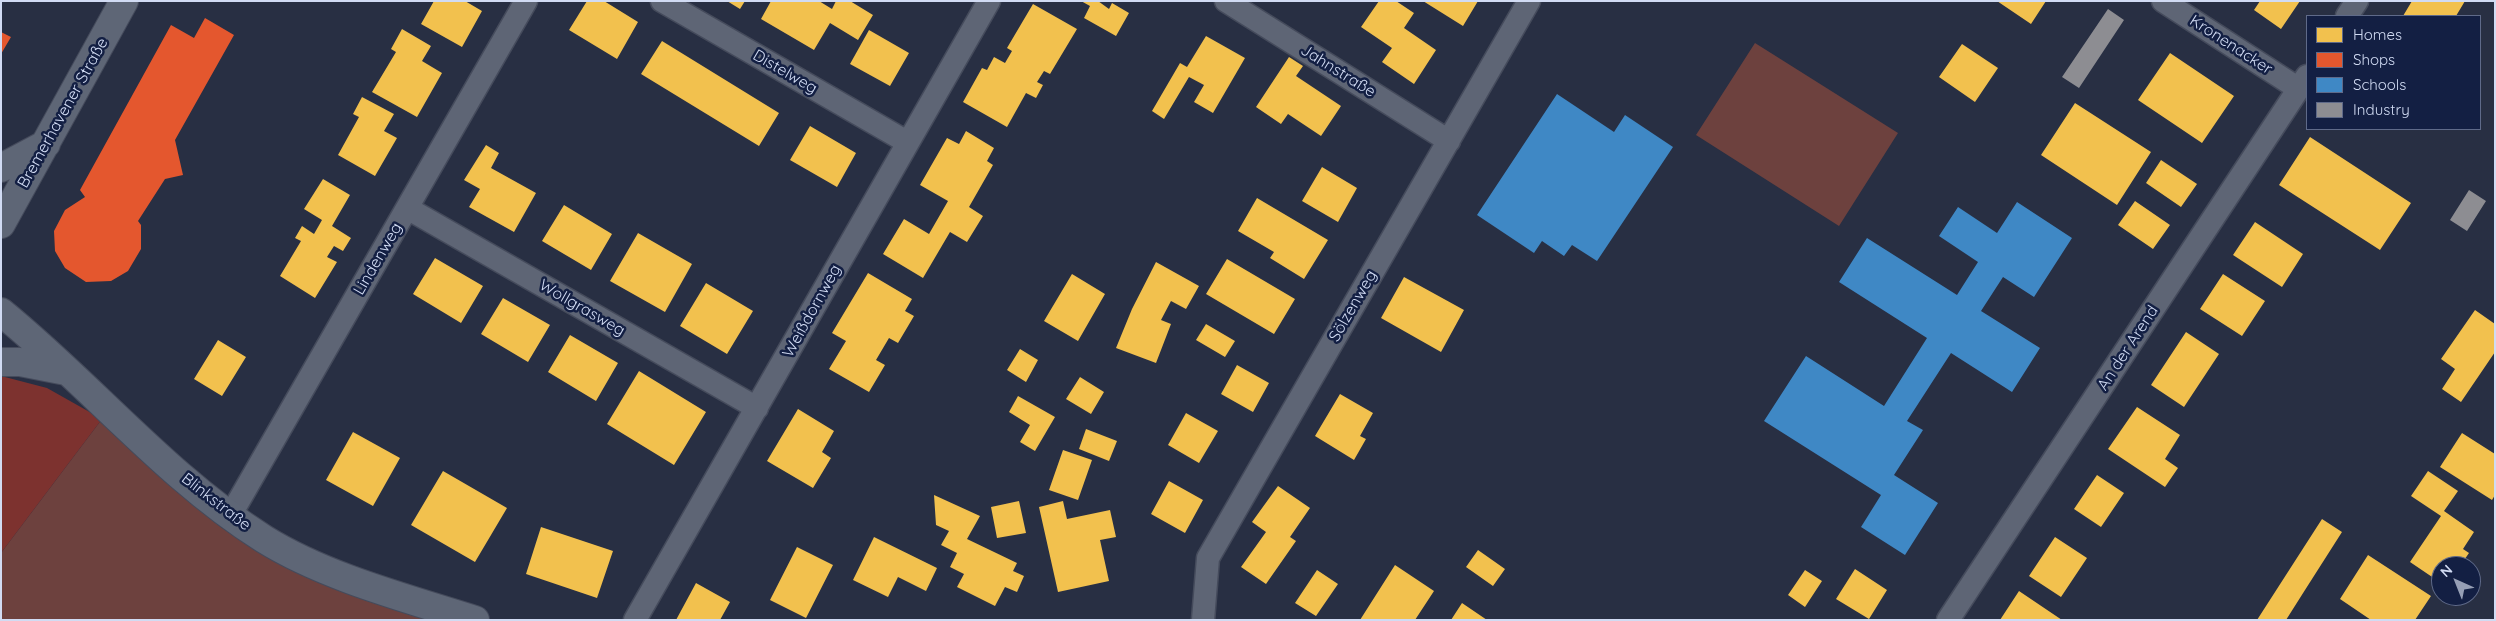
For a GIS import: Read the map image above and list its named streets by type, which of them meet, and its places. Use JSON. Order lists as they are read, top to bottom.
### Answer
{
  "streets": {
    "street": [
      "Kronenacker",
      "Jahnstraße",
      "Distelweg",
      "Bremerhavener Straße",
      "Lindenweg",
      "Sölzenweg",
      "Wollgrasweg",
      "Weißdornweg",
      "An der Arend",
      "Blinkstraße"
    ]
  },
  "crossings": [
    ["Kronenacker", "An der Arend"],
    ["Jahnstraße", "Sölzenweg"],
    ["Distelweg", "Weißdornweg"],
    ["Lindenweg", "Wollgrasweg"],
    ["Lindenweg", "Blinkstraße"],
    ["Wollgrasweg", "Weißdornweg"]
  ],
  "legend": [
    "Homes",
    "Shops",
    "Schools",
    "Industry"
  ],
  "north": "top left"
}
